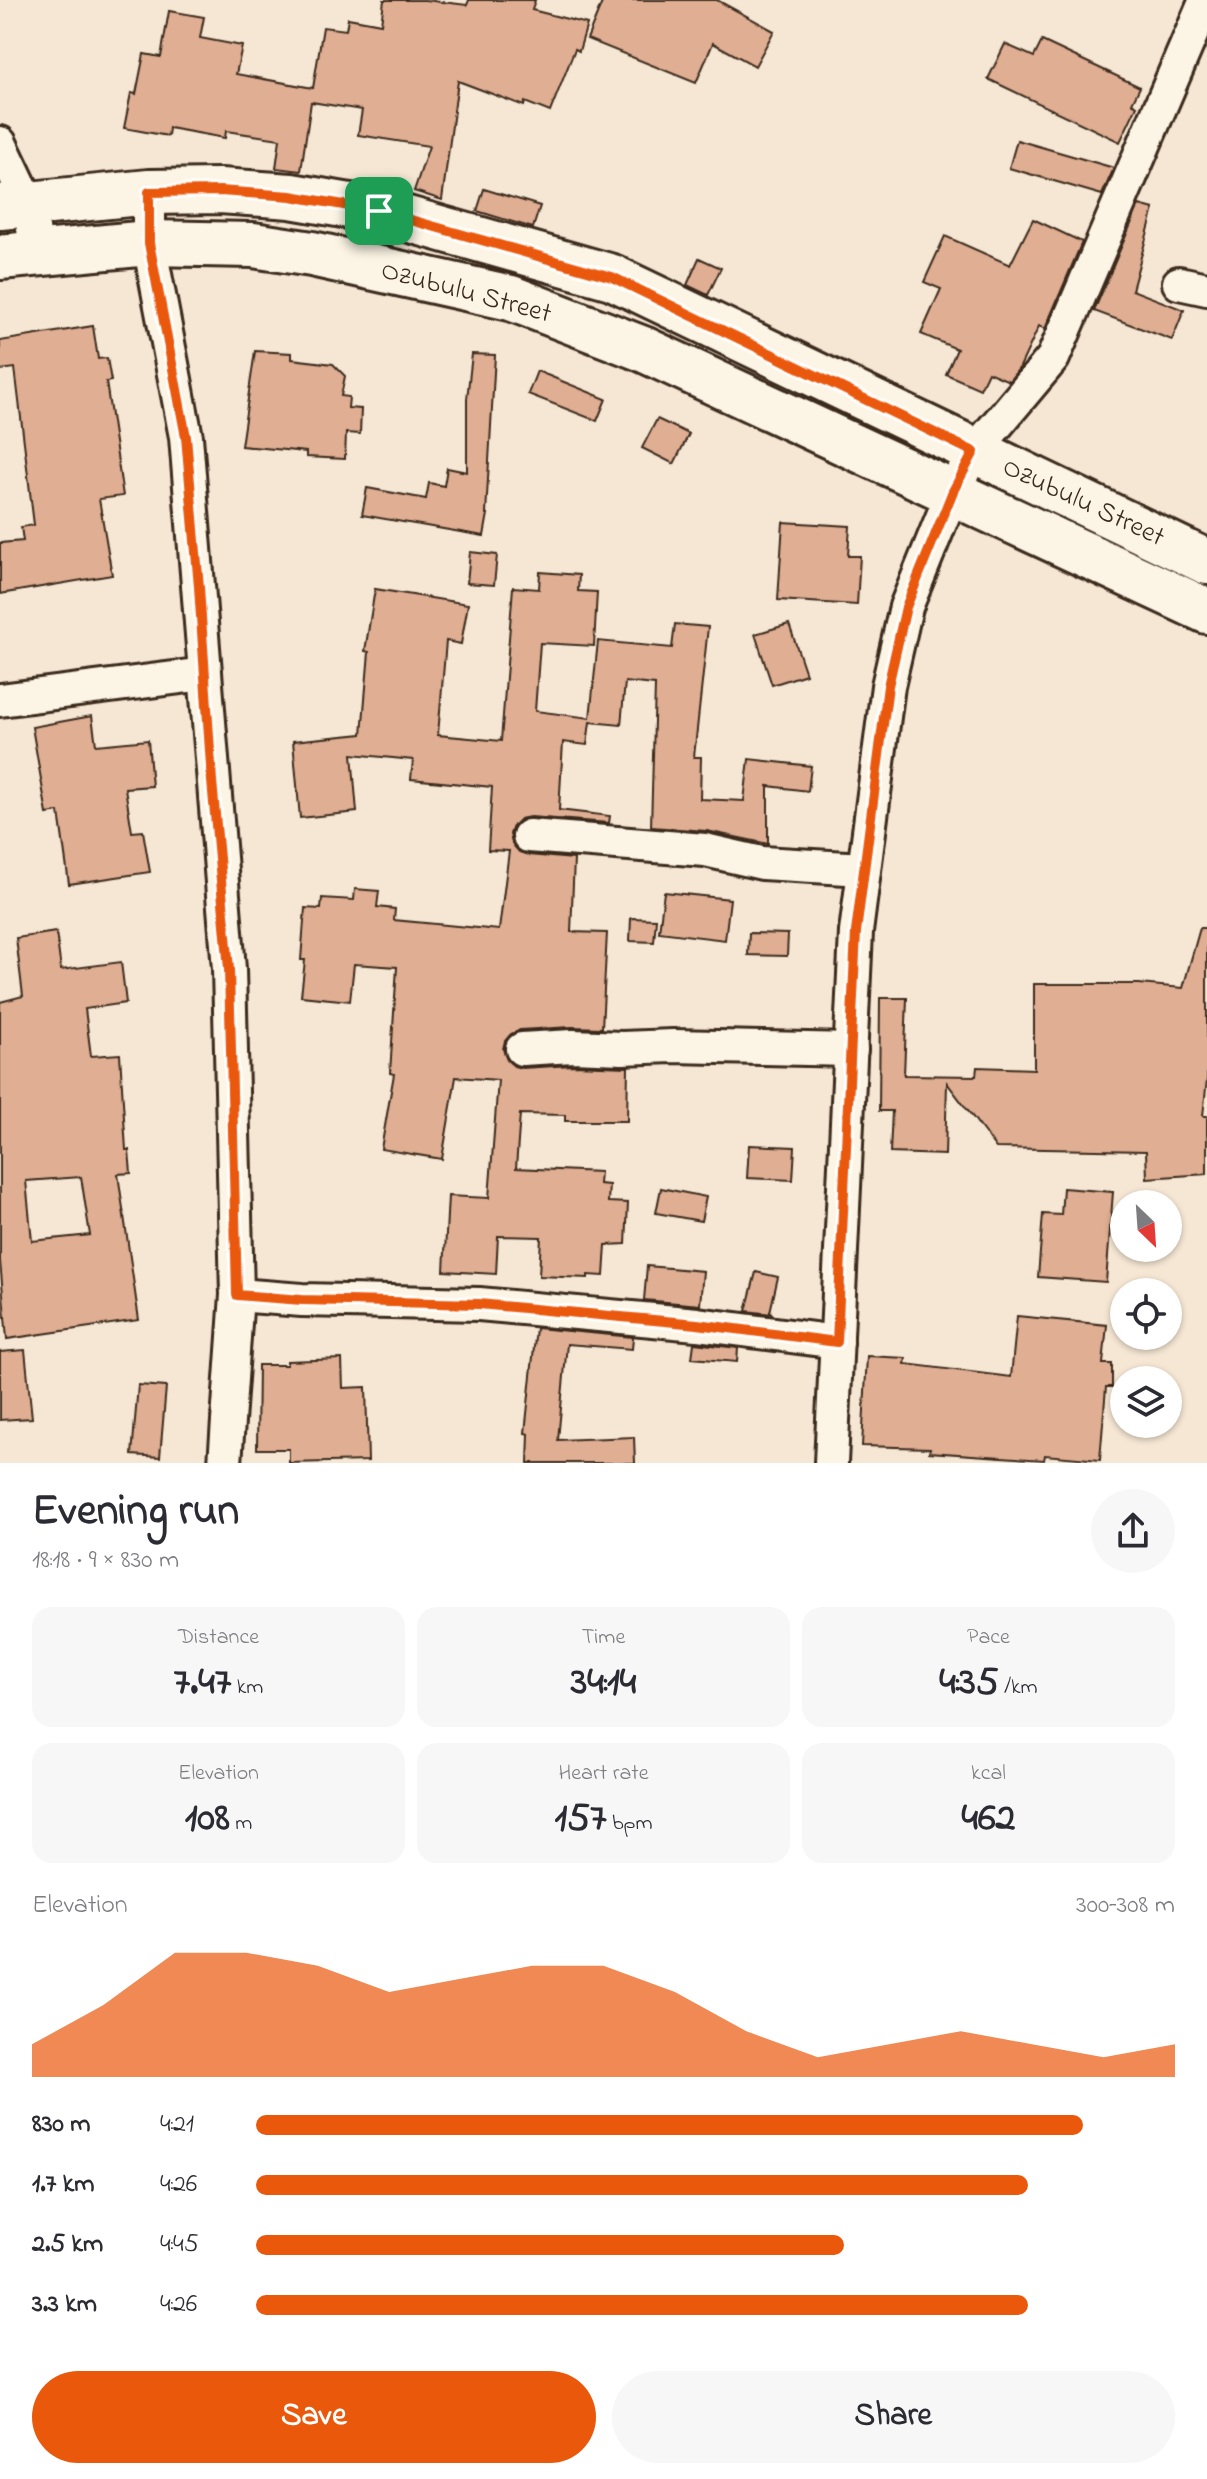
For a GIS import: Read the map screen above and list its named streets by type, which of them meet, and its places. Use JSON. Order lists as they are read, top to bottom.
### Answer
{
  "streets": {
    "main road": ["Ozubulu Street"]
  },
  "north": "bottom right",
  "page": {
    "heading": ["Evening run", "18:18 · 9 × 830 m"],
    "stats": [
      ["Distance", "7.47 km"],
      ["Time", "34:14"],
      ["Pace", "4:35 /km"],
      ["Elevation", "108 m"],
      ["Heart rate", "157 bpm"],
      ["kcal", "462"]
    ],
    "chart": ["Elevation", "300–308 m"],
    "list": [
      {
        "name": "830 m",
        "note": "4:21"
      },
      {
        "name": "1.7 km",
        "note": "4:26"
      },
      {
        "name": "2.5 km",
        "note": "4:45"
      },
      {
        "name": "3.3 km",
        "note": "4:26"
      }
    ],
    "buttons": ["Save", "Share"]
  }
}
